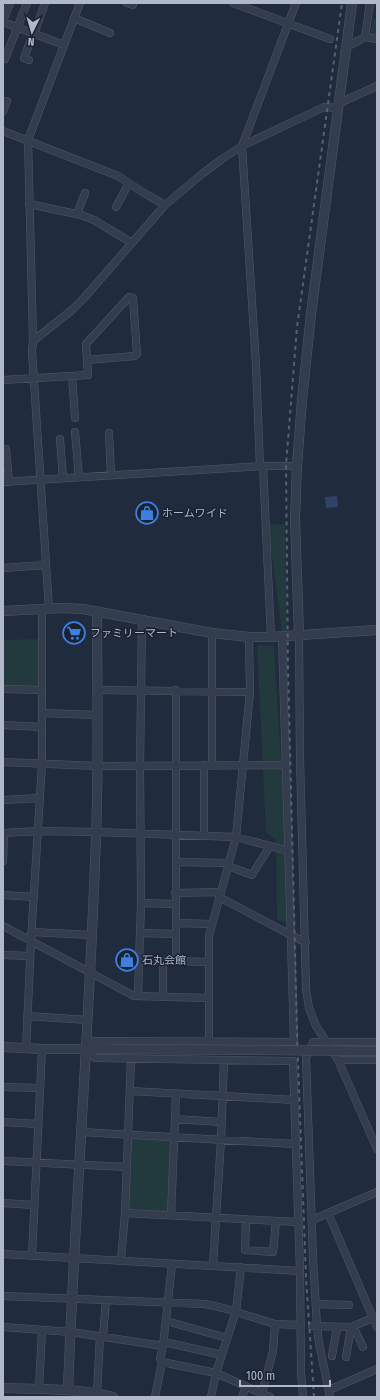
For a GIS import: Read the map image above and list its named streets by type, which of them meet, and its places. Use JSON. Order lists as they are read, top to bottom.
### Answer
{
  "places": {
    "shop": ["ホームワイド", "石丸会館"],
    "supermarket": ["ファミリーマート"]
  },
  "scale_bar": "100 m",
  "north": "bottom"
}
